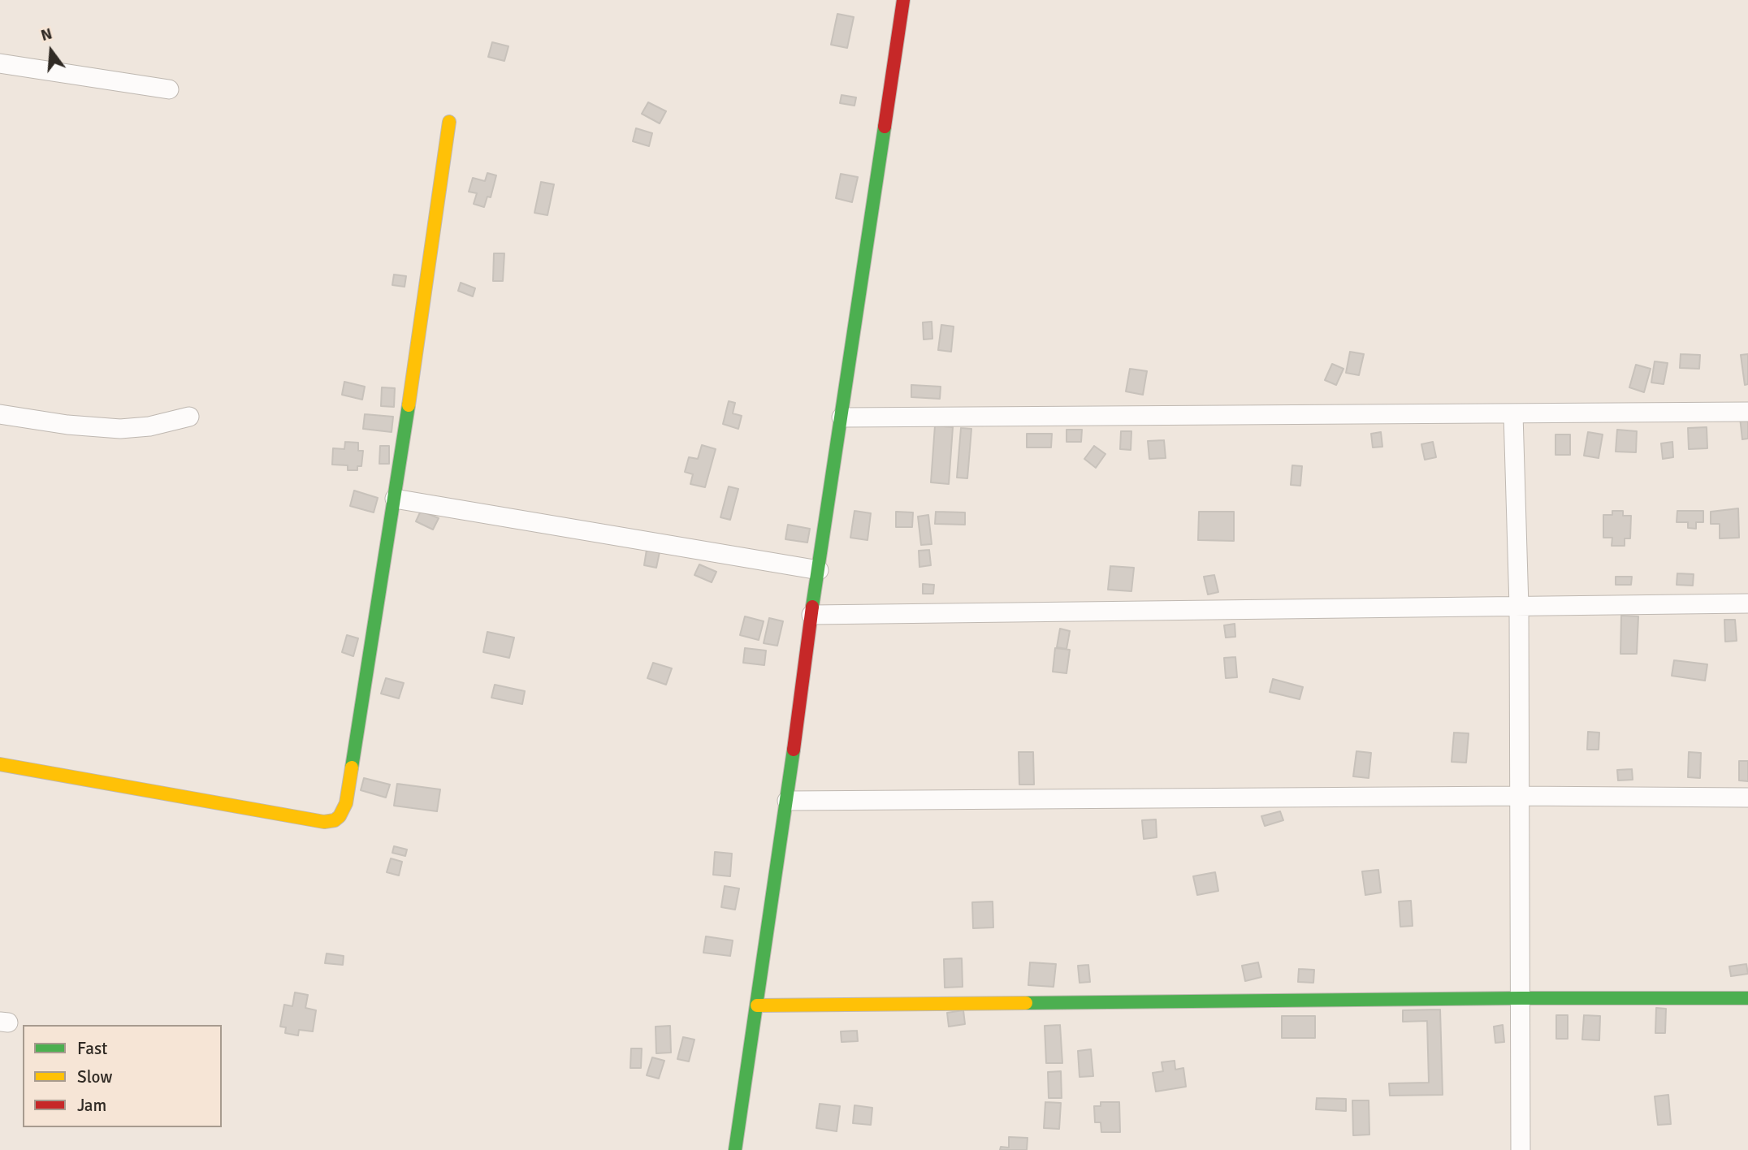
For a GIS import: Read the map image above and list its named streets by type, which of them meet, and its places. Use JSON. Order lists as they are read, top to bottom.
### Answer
{
  "legend": ["Fast", "Slow", "Jam"],
  "north": "top"
}
